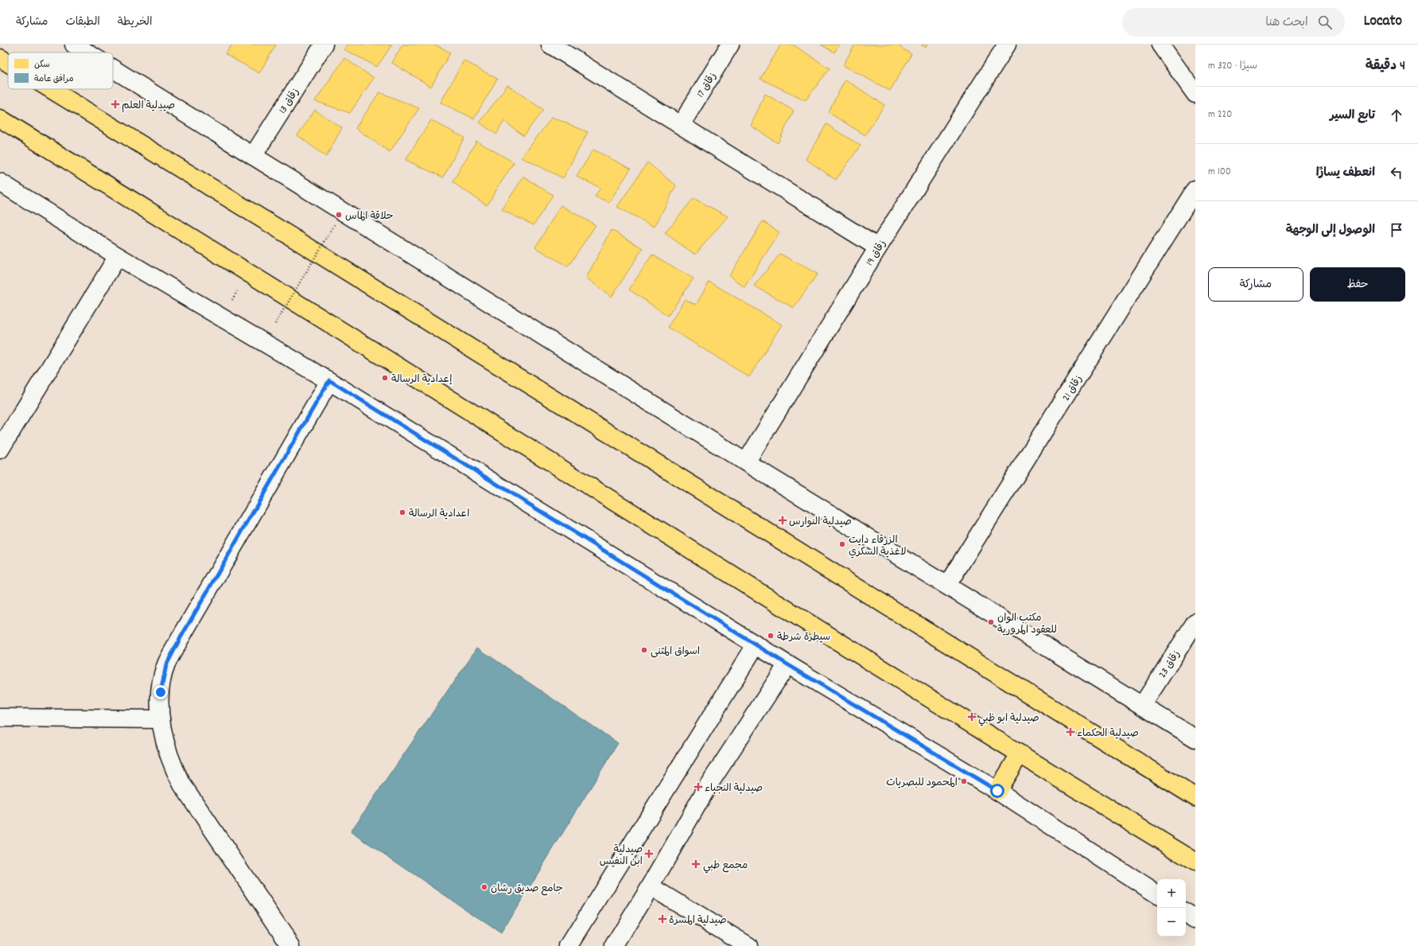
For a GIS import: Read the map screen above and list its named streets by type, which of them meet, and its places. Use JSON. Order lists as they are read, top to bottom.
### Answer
{
  "streets": {
    "street": [
      "زقاق 17",
      "زقاق 13",
      "زقاق 19",
      "زقاق 21",
      "زقاق 23"
    ]
  },
  "places": {
    "health": [
      "صيدلية العلم",
      "صيدلية النوارس",
      "صيدلية ابو ظبي",
      "صيدلية الحكماء",
      "صيدلية النجباء",
      "صيدلية ابن النفيس",
      "مجمع طبي",
      "صيدلية المسرة"
    ],
    "other": [
      "حلاقة الماس",
      "إعدادية الرسالة",
      "اعدادية الرسالة",
      "الزرقاء دايت لاغذية السكري",
      "مكتب الوان للعقود المرورية",
      "سيطرة شرطة",
      "اسواق المثنى",
      "المحمود للبصريات",
      "جامع صديق رشان"
    ]
  },
  "legend": ["سكن", "مرافق عامة"],
  "page": {
    "header": "Locato",
    "search": "ابحث هنا",
    "nav": ["الخريطة", "الطبقات", "مشاركة"],
    "heading": ["4 دقيقة", "سيرًا · 320 m"],
    "list": [
      ["تابع السير", "220 m"],
      ["انعطف يسارًا", "100 m"],
      "الوصول إلى الوجهة"
    ],
    "buttons": ["حفظ", "مشاركة"],
    "map_buttons": ["+", "−"]
  }
}
